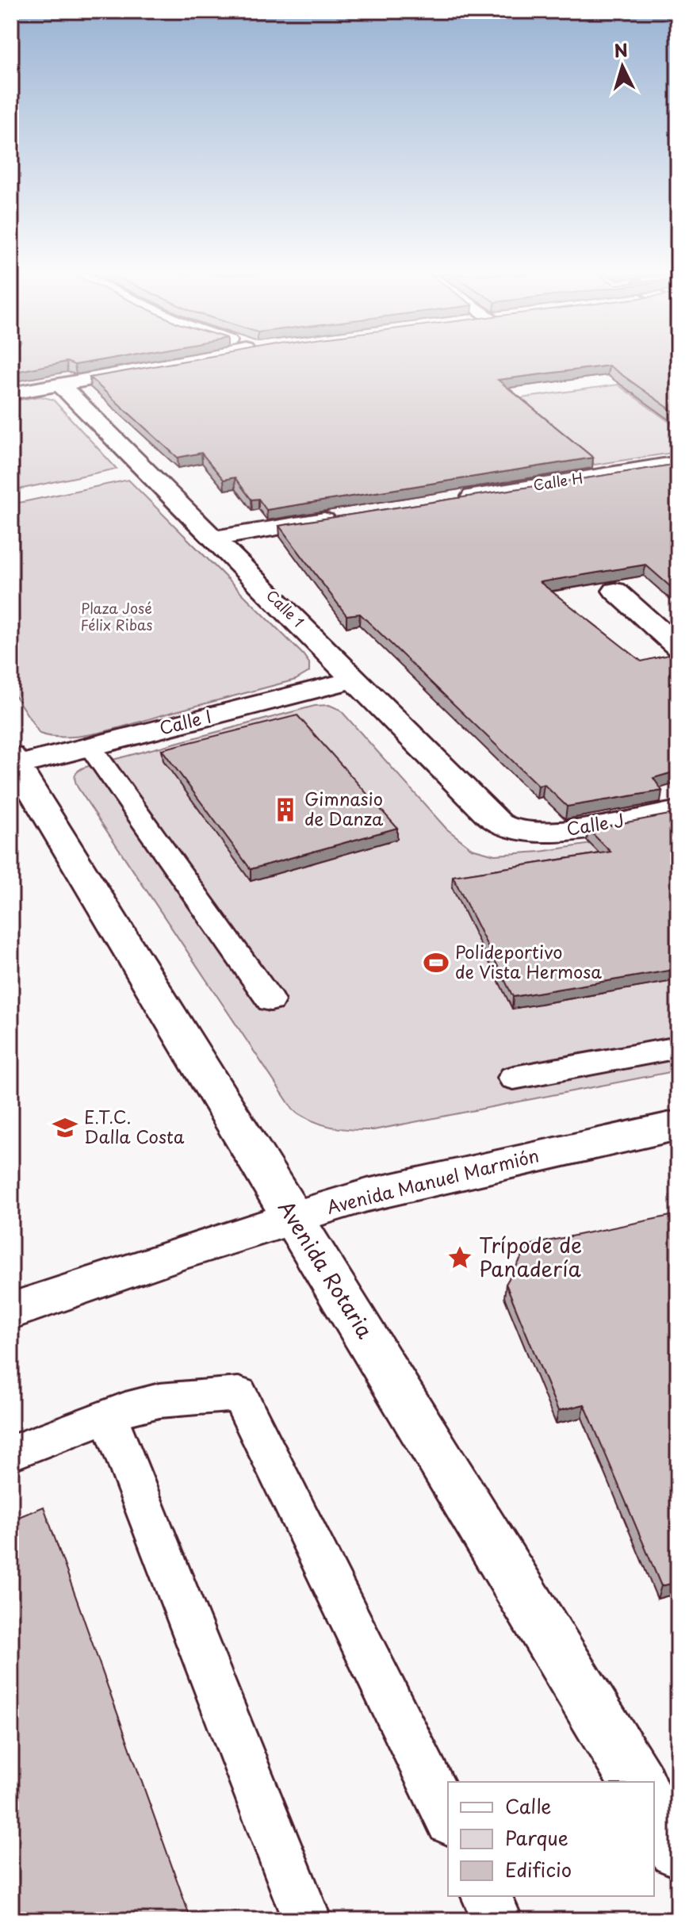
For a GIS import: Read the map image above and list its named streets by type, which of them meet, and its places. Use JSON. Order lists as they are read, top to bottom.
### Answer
{
  "streets": {
    "street": [
      "Calle H",
      "Calle 1",
      "Calle I",
      "Calle J",
      "Avenida Manuel Marmión",
      "Avenida Rotaria"
    ]
  },
  "crossings": [
    ["Calle 1", "Calle I"],
    ["Calle 1", "Calle J"],
    ["Calle I", "Avenida Rotaria"],
    ["Avenida Manuel Marmión", "Avenida Rotaria"]
  ],
  "parks": ["Plaza José Félix Ribas"],
  "places": {
    "building": ["Gimnasio de Danza"],
    "sports": ["Polideportivo de Vista Hermosa"],
    "school or university": ["E.T.C. Dalla Costa"],
    "place": ["Trípode de Panadería"]
  },
  "legend": ["Calle", "Parque", "Edificio"],
  "north": "top"
}
